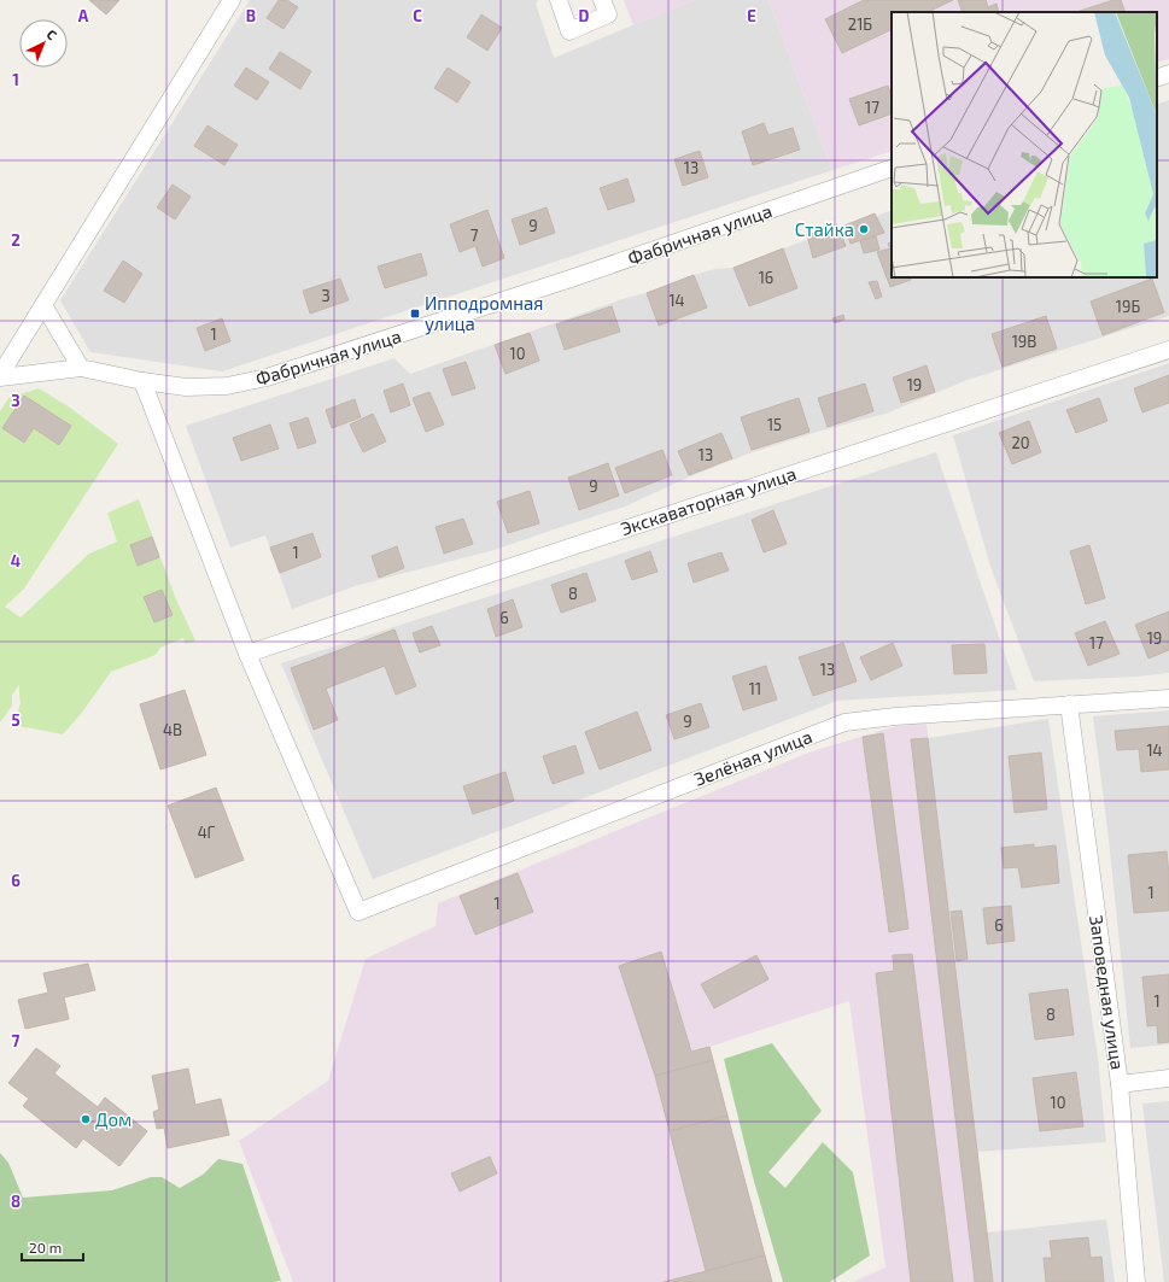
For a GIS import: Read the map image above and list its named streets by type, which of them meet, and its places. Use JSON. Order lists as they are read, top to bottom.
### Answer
{
  "streets": {
    "street": [
      "Фабричная улица",
      "Экскаваторная улица",
      "Зелёная улица",
      "Заповедная улица"
    ]
  },
  "crossings": [
    ["Экскаваторная улица", "Зелёная улица"],
    ["Зелёная улица", "Заповедная улица"]
  ],
  "places": {
    "other": ["Стайка", "Дом"],
    "transit": ["Ипподромная улица"]
  },
  "house_numbers": [
    "21Б",
    "17",
    "13",
    "9",
    "7",
    "16",
    "3",
    "14",
    "19Б",
    "1",
    "19В",
    "10",
    "19",
    "15",
    "20",
    "13",
    "9",
    "1",
    "8",
    "6",
    "19",
    "17",
    "13",
    "11",
    "9",
    "4В",
    "14",
    "4Г",
    "1",
    "1",
    "6",
    "1",
    "8",
    "10"
  ],
  "scale_bar": "20 m",
  "north": "top right",
  "grid": {
    "columns": [
      "A",
      "B",
      "C",
      "D",
      "E"
    ],
    "rows": [
      "1",
      "2",
      "3",
      "4",
      "5",
      "6",
      "7",
      "8"
    ]
  }
}
